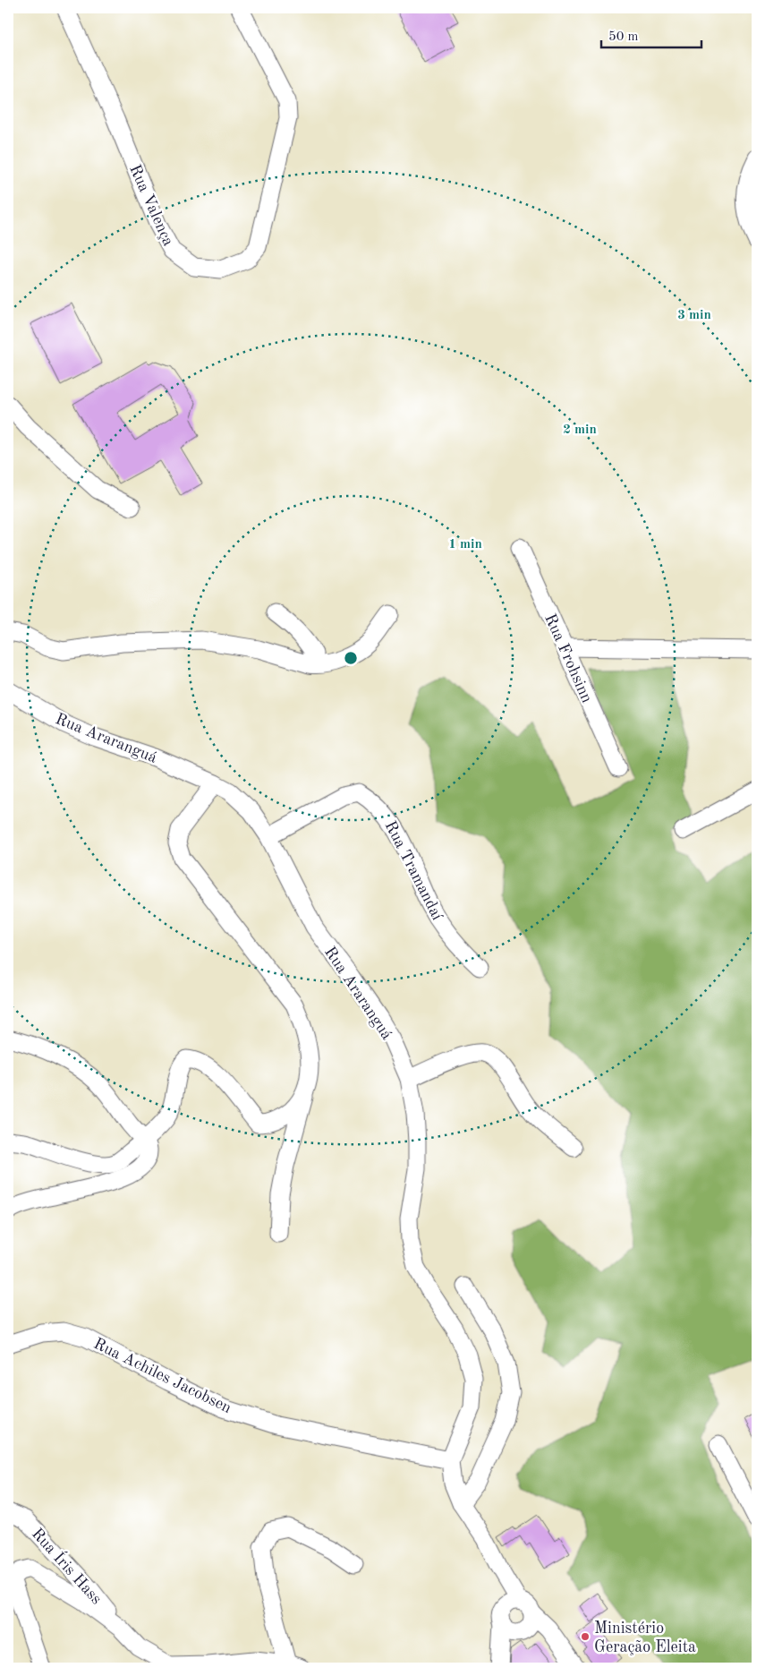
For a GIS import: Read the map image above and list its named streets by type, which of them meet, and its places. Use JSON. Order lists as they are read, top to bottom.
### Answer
{
  "streets": {
    "street": [
      "Rua Valença",
      "Rua Frohsinn",
      "Rua Araranguá",
      "Rua Tramandaí",
      "Rua Achiles Jacobsen",
      "Rua Íris Hass"
    ]
  },
  "crossings": [
    ["Rua Araranguá", "Rua Tramandaí"],
    ["Rua Araranguá", "Rua Achiles Jacobsen"]
  ],
  "places": ["Ministério Geração Eleita"],
  "scale_bar": "50 m",
  "rings": ["3 min", "2 min", "1 min"]
}
